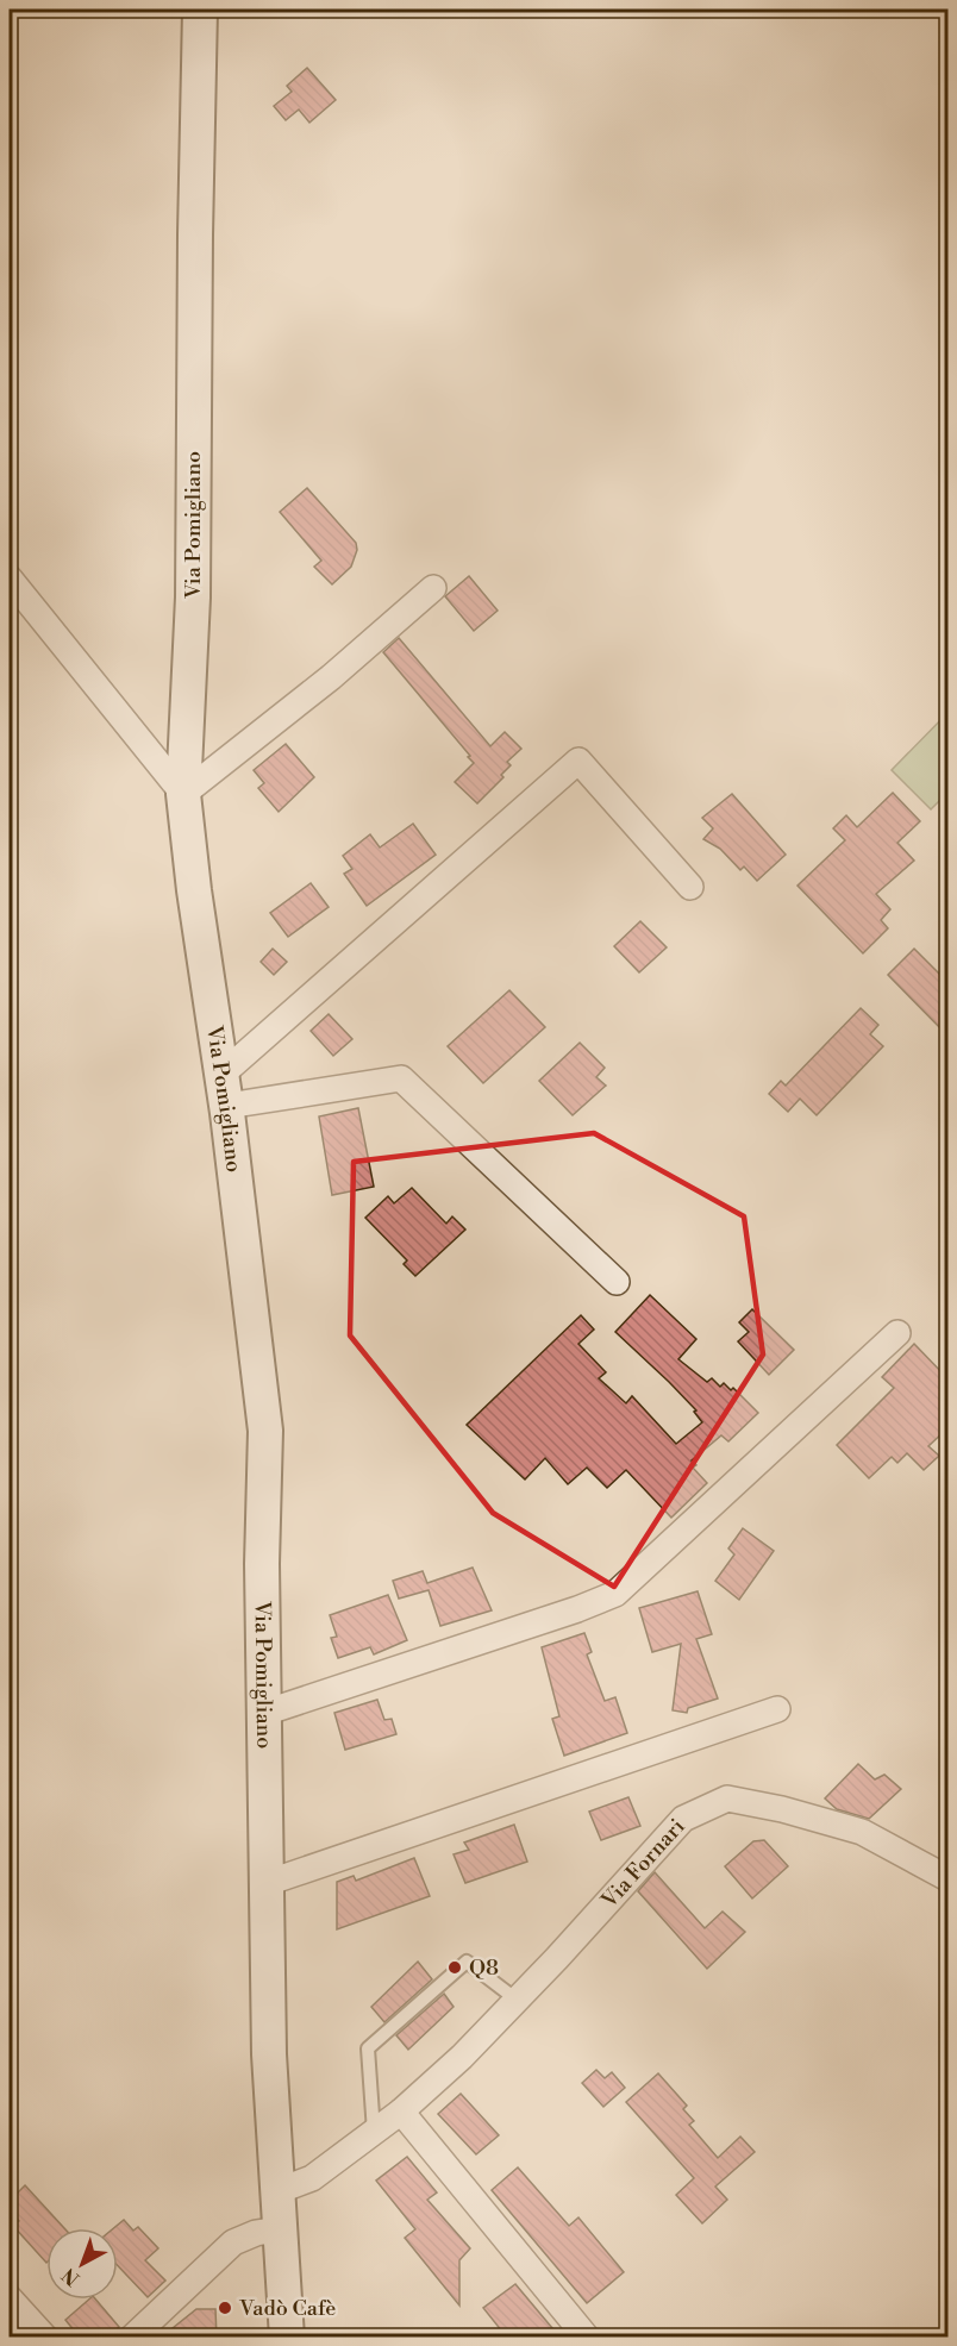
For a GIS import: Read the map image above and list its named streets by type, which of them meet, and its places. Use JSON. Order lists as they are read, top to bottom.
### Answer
{
  "streets": {
    "street": ["Via Pomigliano", "Via Fornari"]
  },
  "crossings": [
    ["Via Pomigliano", "Via Fornari"]
  ],
  "places": ["Q8", "Vadò Cafè"],
  "north": "bottom left"
}
